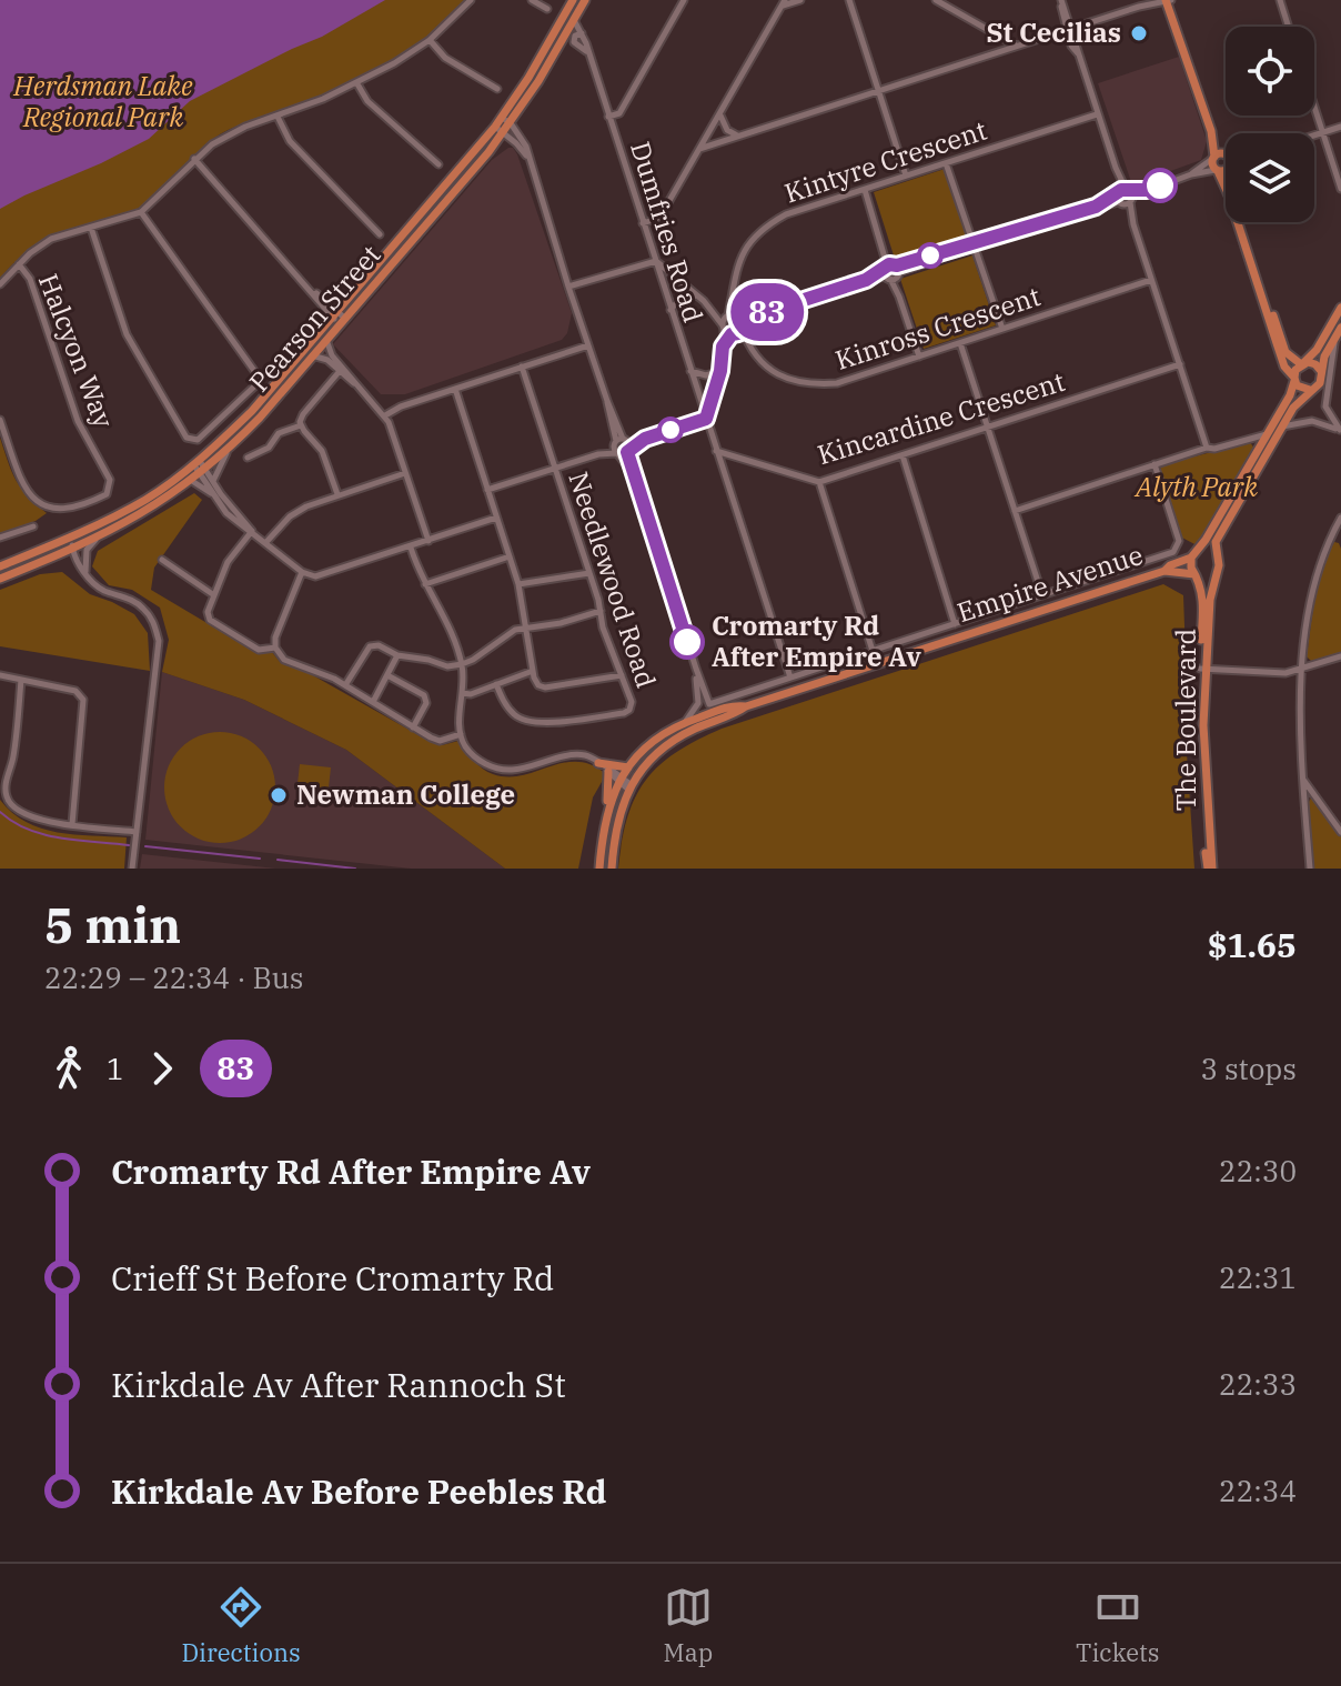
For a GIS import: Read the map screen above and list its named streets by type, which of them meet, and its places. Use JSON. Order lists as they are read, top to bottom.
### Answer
{
  "streets": {
    "main road": ["Pearson Street", "Empire Avenue", "The Boulevard"],
    "street": [
      "Kintyre Crescent",
      "Dumfries Road",
      "Kinross Crescent",
      "Halcyon Way",
      "Kincardine Crescent",
      "Needlewood Road"
    ]
  },
  "crossings": [
    ["Kintyre Crescent", "Kinross Crescent"],
    ["Dumfries Road", "Pearson Street"],
    ["Dumfries Road", "Kincardine Crescent"],
    ["Empire Avenue", "The Boulevard"]
  ],
  "parks": ["Herdsman Lake Regional Park", "Alyth Park"],
  "places": ["St Cecilias", "Cromarty Rd After Empire Av", "Newman College"],
  "lines": ["bus line 83"],
  "page": {
    "on_map": "83",
    "heading": ["5 min", "22:29 – 22:34 · Bus", "$1.65"],
    "legs": ["1", "83", "3 stops"],
    "list": [
      {
        "name": "Cromarty Rd After Empire Av",
        "value": "22:30"
      },
      {
        "name": "Crieff St Before Cromarty Rd",
        "value": "22:31"
      },
      {
        "name": "Kirkdale Av After Rannoch St",
        "value": "22:33"
      },
      {
        "name": "Kirkdale Av Before Peebles Rd",
        "value": "22:34"
      }
    ],
    "tabs": ["Directions", "Map", "Tickets"]
  }
}
